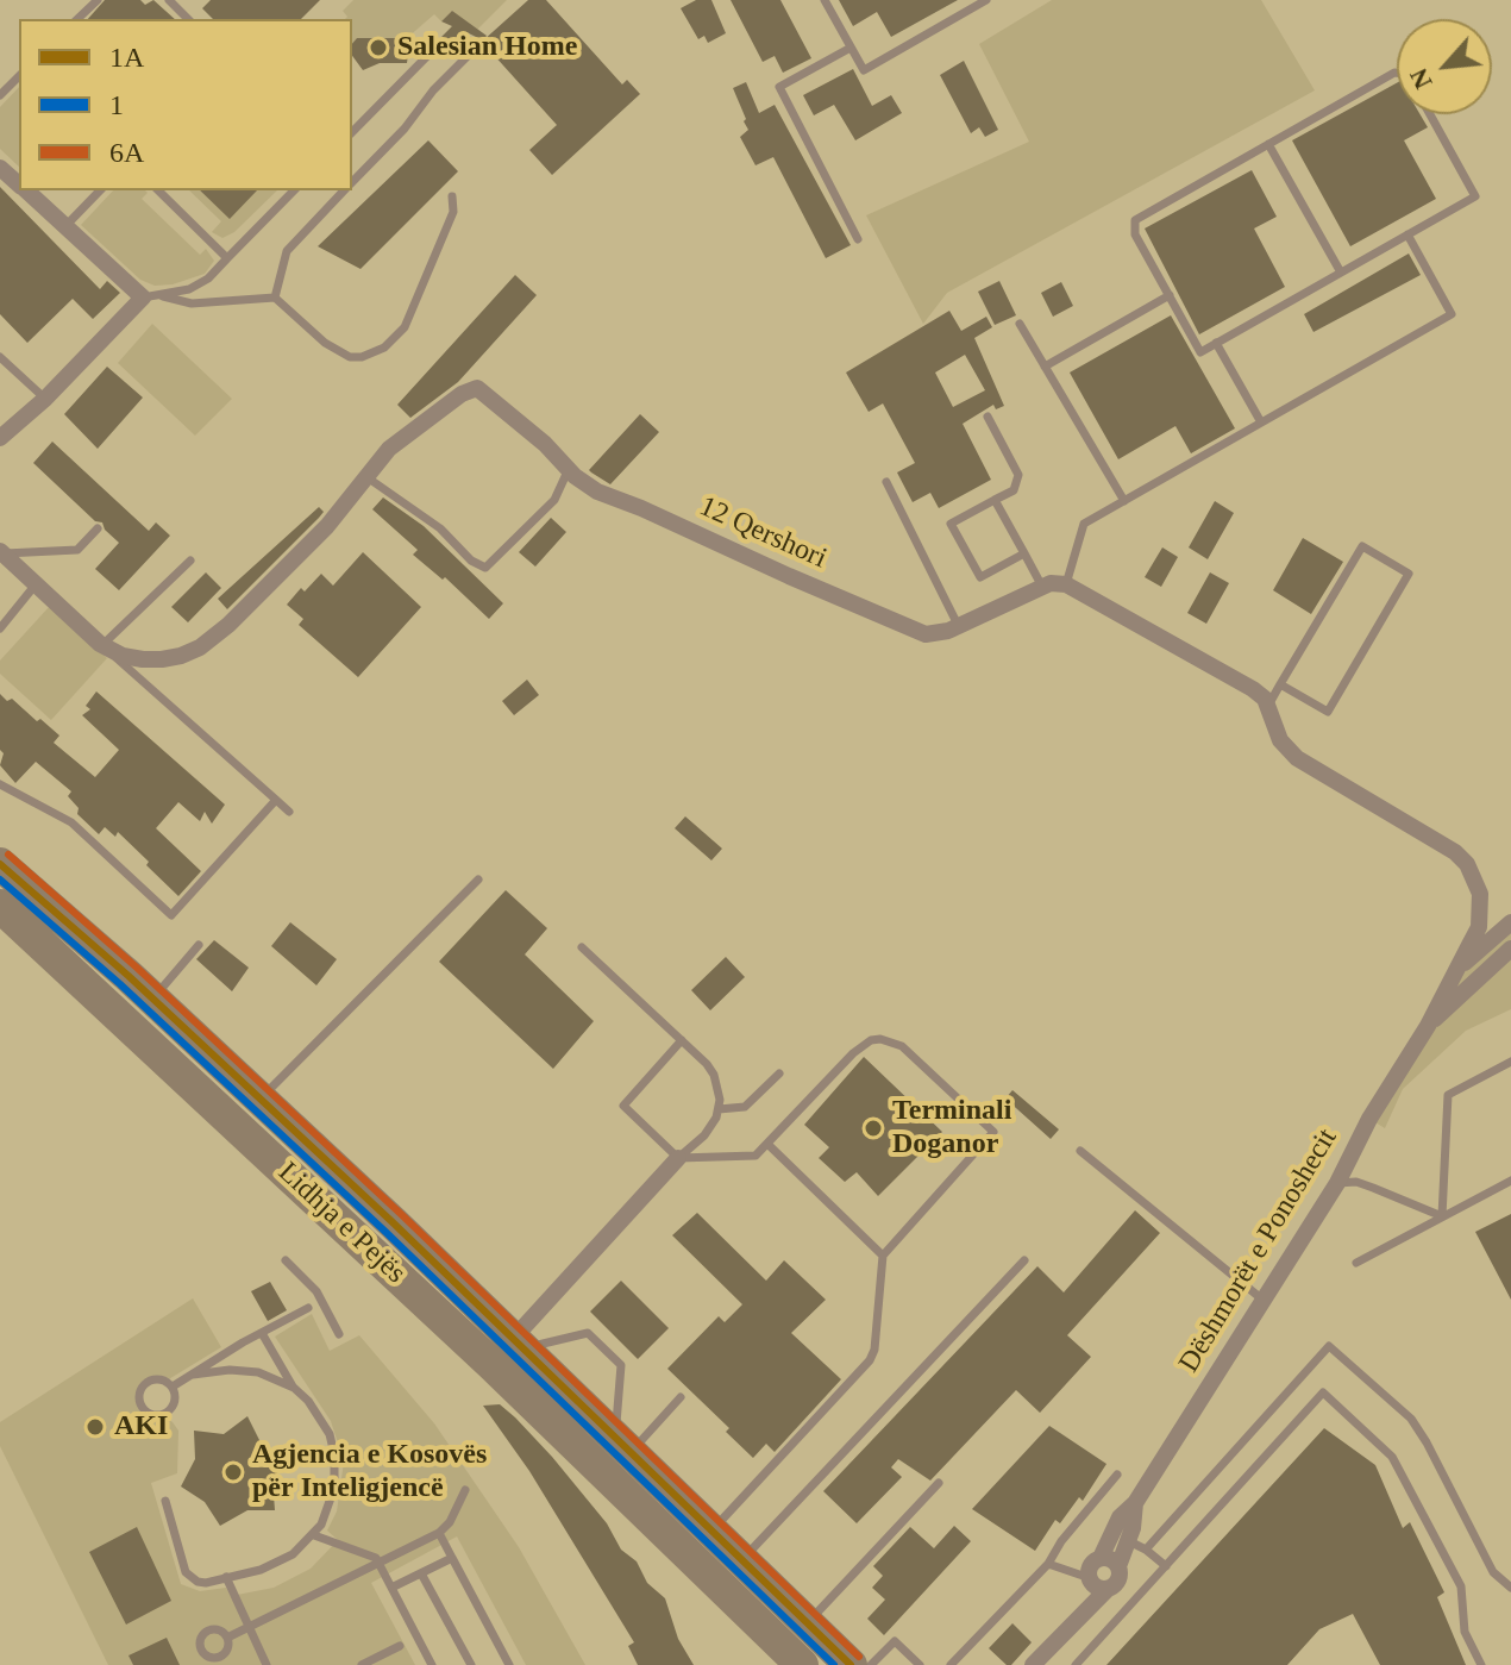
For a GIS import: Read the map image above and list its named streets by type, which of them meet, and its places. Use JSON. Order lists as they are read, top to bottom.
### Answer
{
  "streets": {
    "highway": ["Lidhja e Pejës"],
    "street": ["12 Qershori", "Dëshmorët e Ponoshecit"]
  },
  "places": [
    "Salesian Home",
    "Terminali Doganor",
    "AKI",
    "Agjencia e Kosovës për Inteligjencë"
  ],
  "lines": ["transit line 6A", "transit line 1A", "transit line 1"],
  "legend": ["1A", "1", "6A"],
  "north": "bottom left"
}
